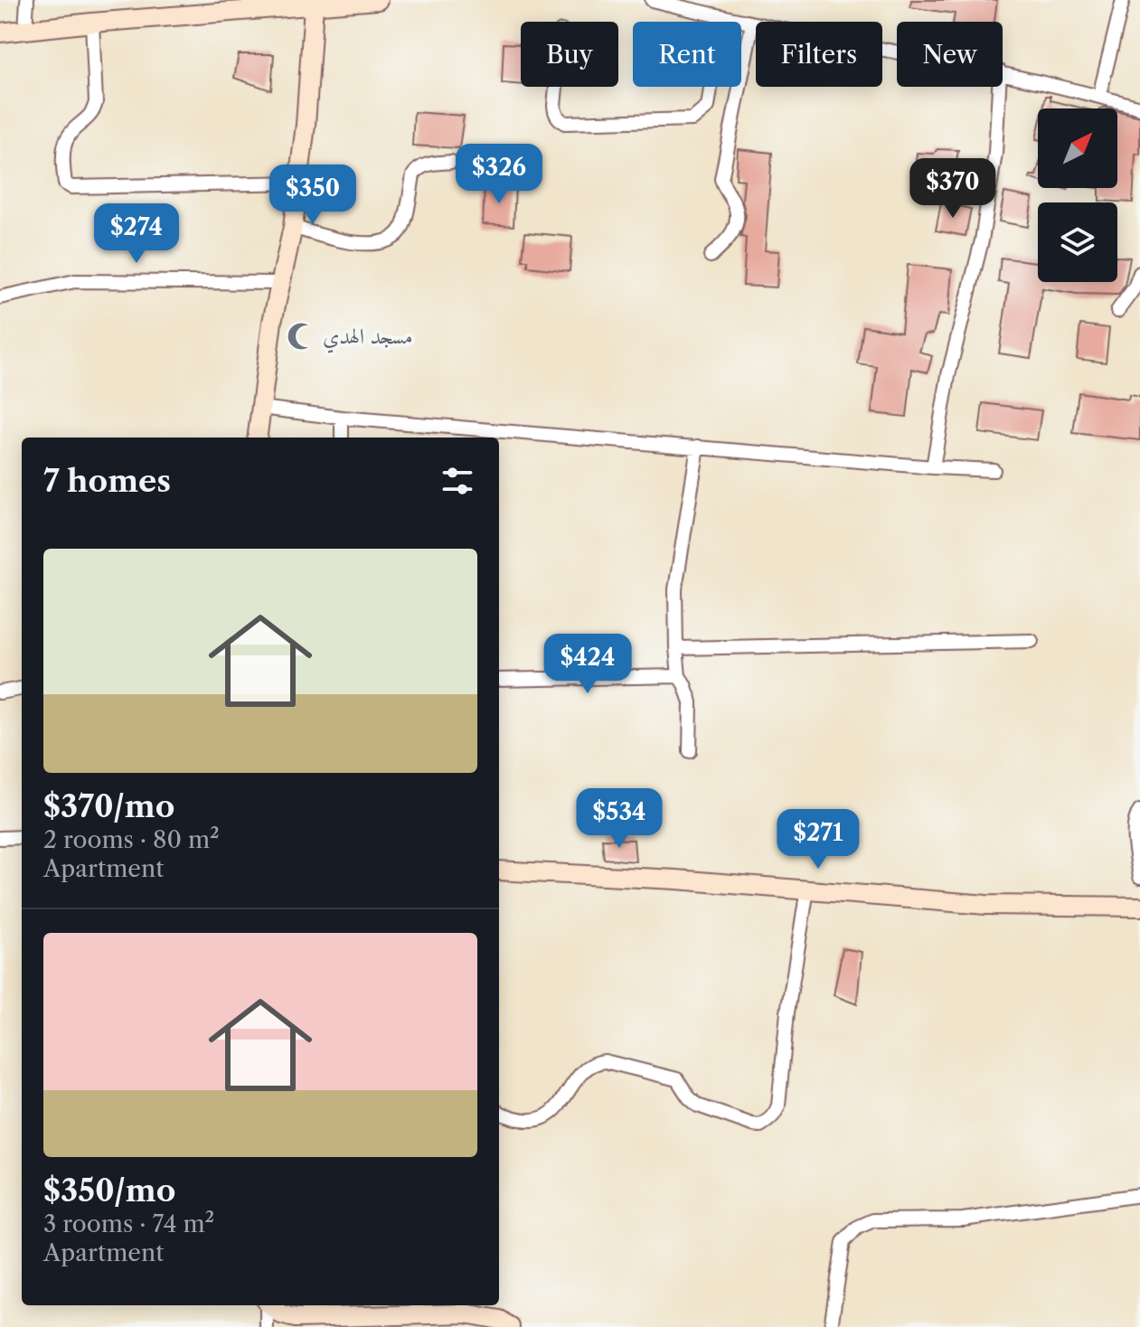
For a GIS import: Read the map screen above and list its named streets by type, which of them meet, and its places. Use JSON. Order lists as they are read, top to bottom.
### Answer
{
  "places": {
    "mosque": ["مسجد الهدي"]
  },
  "north": "top right",
  "page": {
    "chip": [
      "Buy",
      "Rent",
      "Filters",
      "New"
    ],
    "price": [
      "$326",
      "$370",
      "$350",
      "$274",
      "$424",
      "$534",
      "$271"
    ],
    "heading": "7 homes",
    "list": [
      {
        "name": "$370/mo",
        "note": "2 rooms · 80 m² · Apartment"
      },
      {
        "name": "$350/mo",
        "note": "3 rooms · 74 m² · Apartment"
      }
    ]
  }
}
